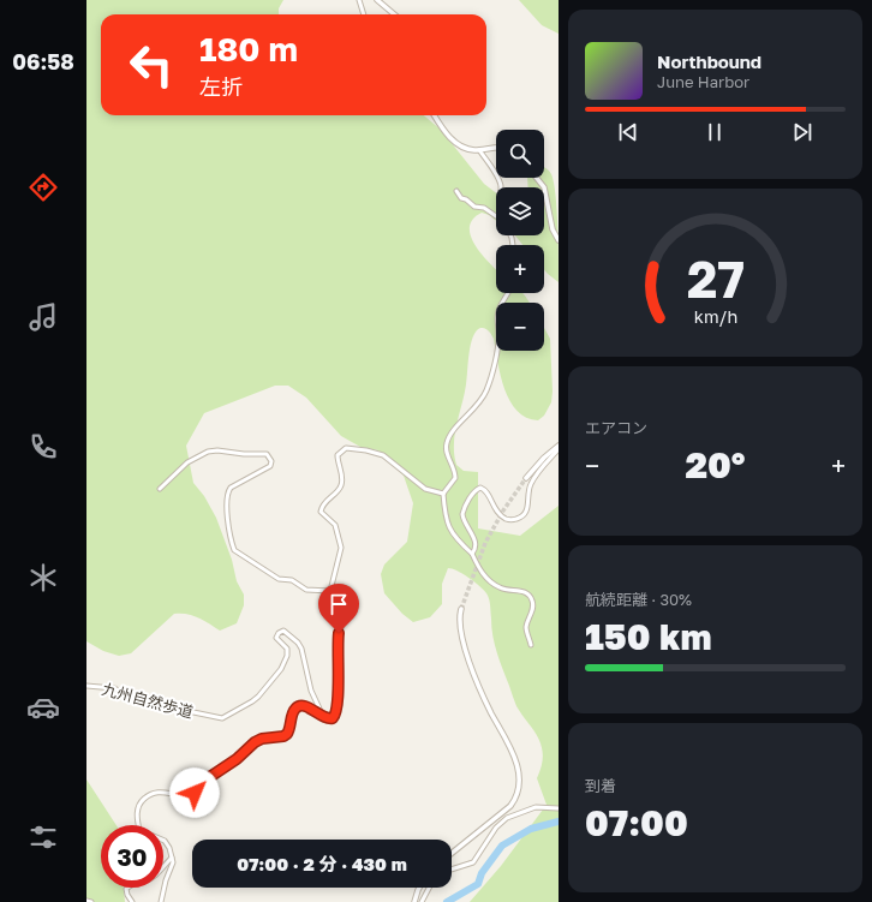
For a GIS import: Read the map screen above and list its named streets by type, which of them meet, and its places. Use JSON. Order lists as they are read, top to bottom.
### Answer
{
  "streets": {
    "street": ["九州自然歩道"]
  },
  "page": {
    "tabs": "06:58",
    "turn": ["180 m", "左折"],
    "song": ["Northbound", "June Harbor"],
    "map_buttons": ["+", "−"],
    "tile": [
      "エアコン",
      ["航続距離 · 30%", "150 km"],
      ["到着", "07:00"]
    ],
    "heat": ["−", "20°", "+"],
    "limit": "30",
    "trip": "07:00 · 2 分 · 430 m",
    "gauge": ["27", "km/h"]
  }
}
